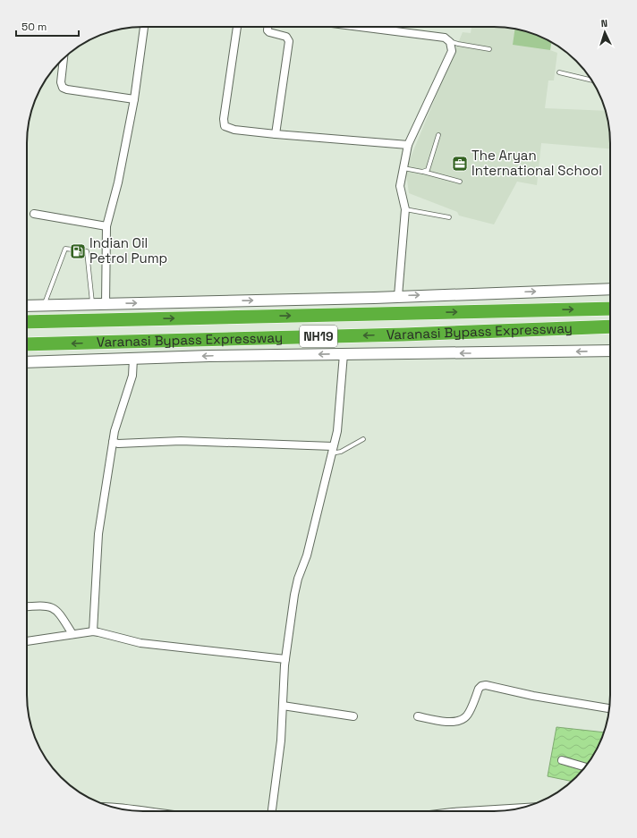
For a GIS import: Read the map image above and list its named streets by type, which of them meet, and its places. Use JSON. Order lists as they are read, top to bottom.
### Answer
{
  "streets": {
    "highway": ["Varanasi Bypass Expressway", "NH19"]
  },
  "places": {
    "office": ["The Aryan International School"],
    "fuel station": ["Indian Oil Petrol Pump"]
  },
  "scale_bar": "50 m",
  "north": "top"
}
